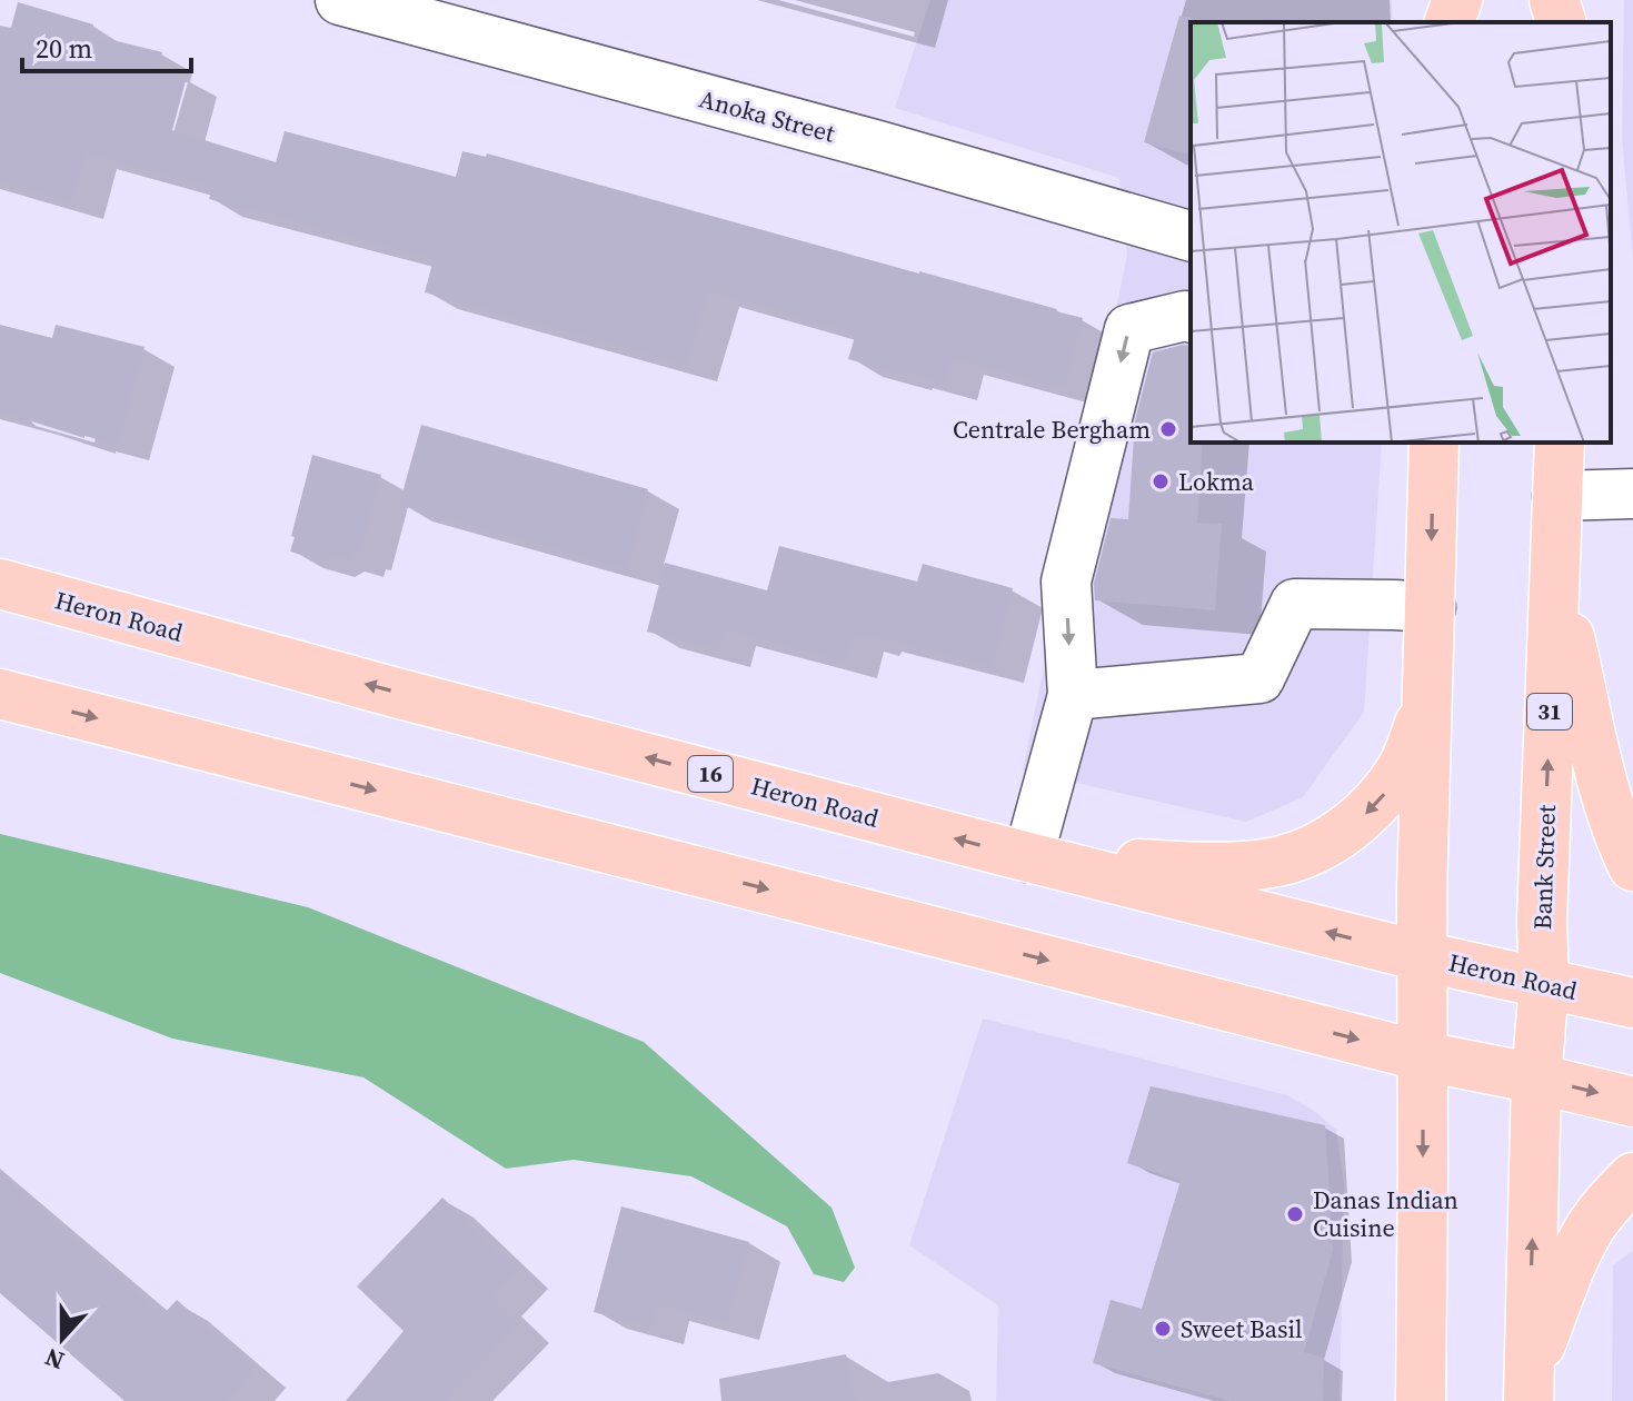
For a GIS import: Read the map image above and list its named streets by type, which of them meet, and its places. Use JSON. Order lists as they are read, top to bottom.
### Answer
{
  "streets": {
    "main road": [
      "Heron Road",
      "31",
      "16",
      "Bank Street"
    ],
    "street": ["Anoka Street"]
  },
  "crossings": [
    ["Heron Road", "Bank Street"]
  ],
  "places": [
    "Centrale Bergham",
    "Lokma",
    "Danas Indian Cuisine",
    "Sweet Basil"
  ],
  "scale_bar": "20 m",
  "north": "bottom"
}
